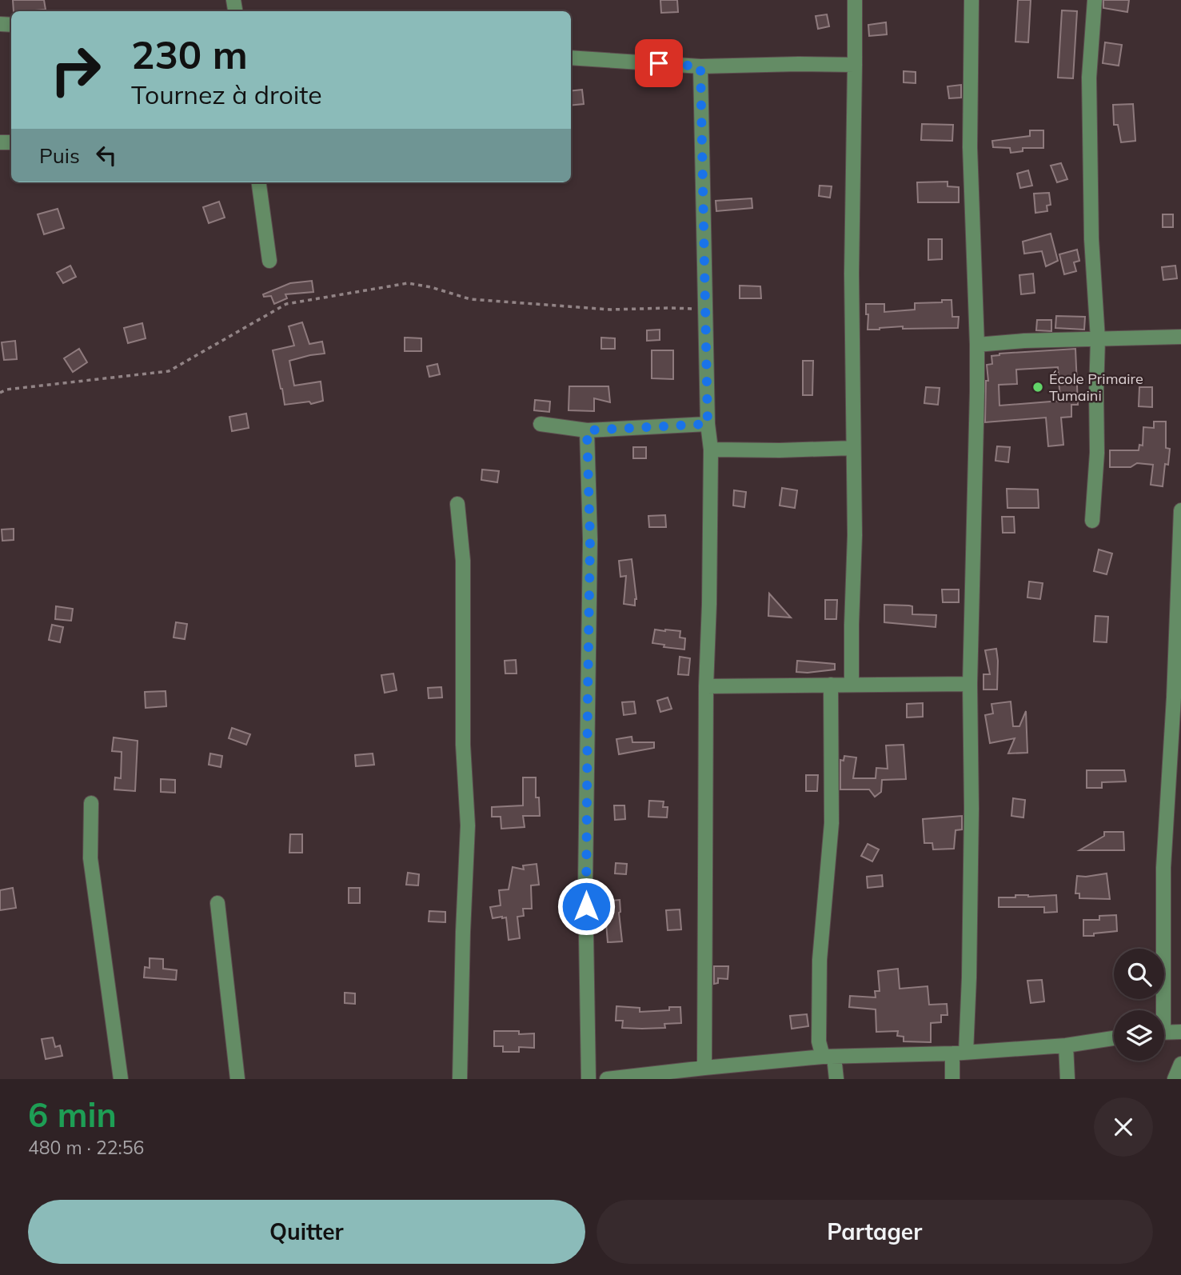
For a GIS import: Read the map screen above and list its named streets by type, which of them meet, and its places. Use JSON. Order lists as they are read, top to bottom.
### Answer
{
  "places": ["École Primaire Tumaini"],
  "page": {
    "turn": ["230 m", "Tournez à droite"],
    "then": "Puis",
    "heading": ["6 min", "480 m · 22:56"],
    "buttons": ["Quitter", "Partager"]
  }
}
